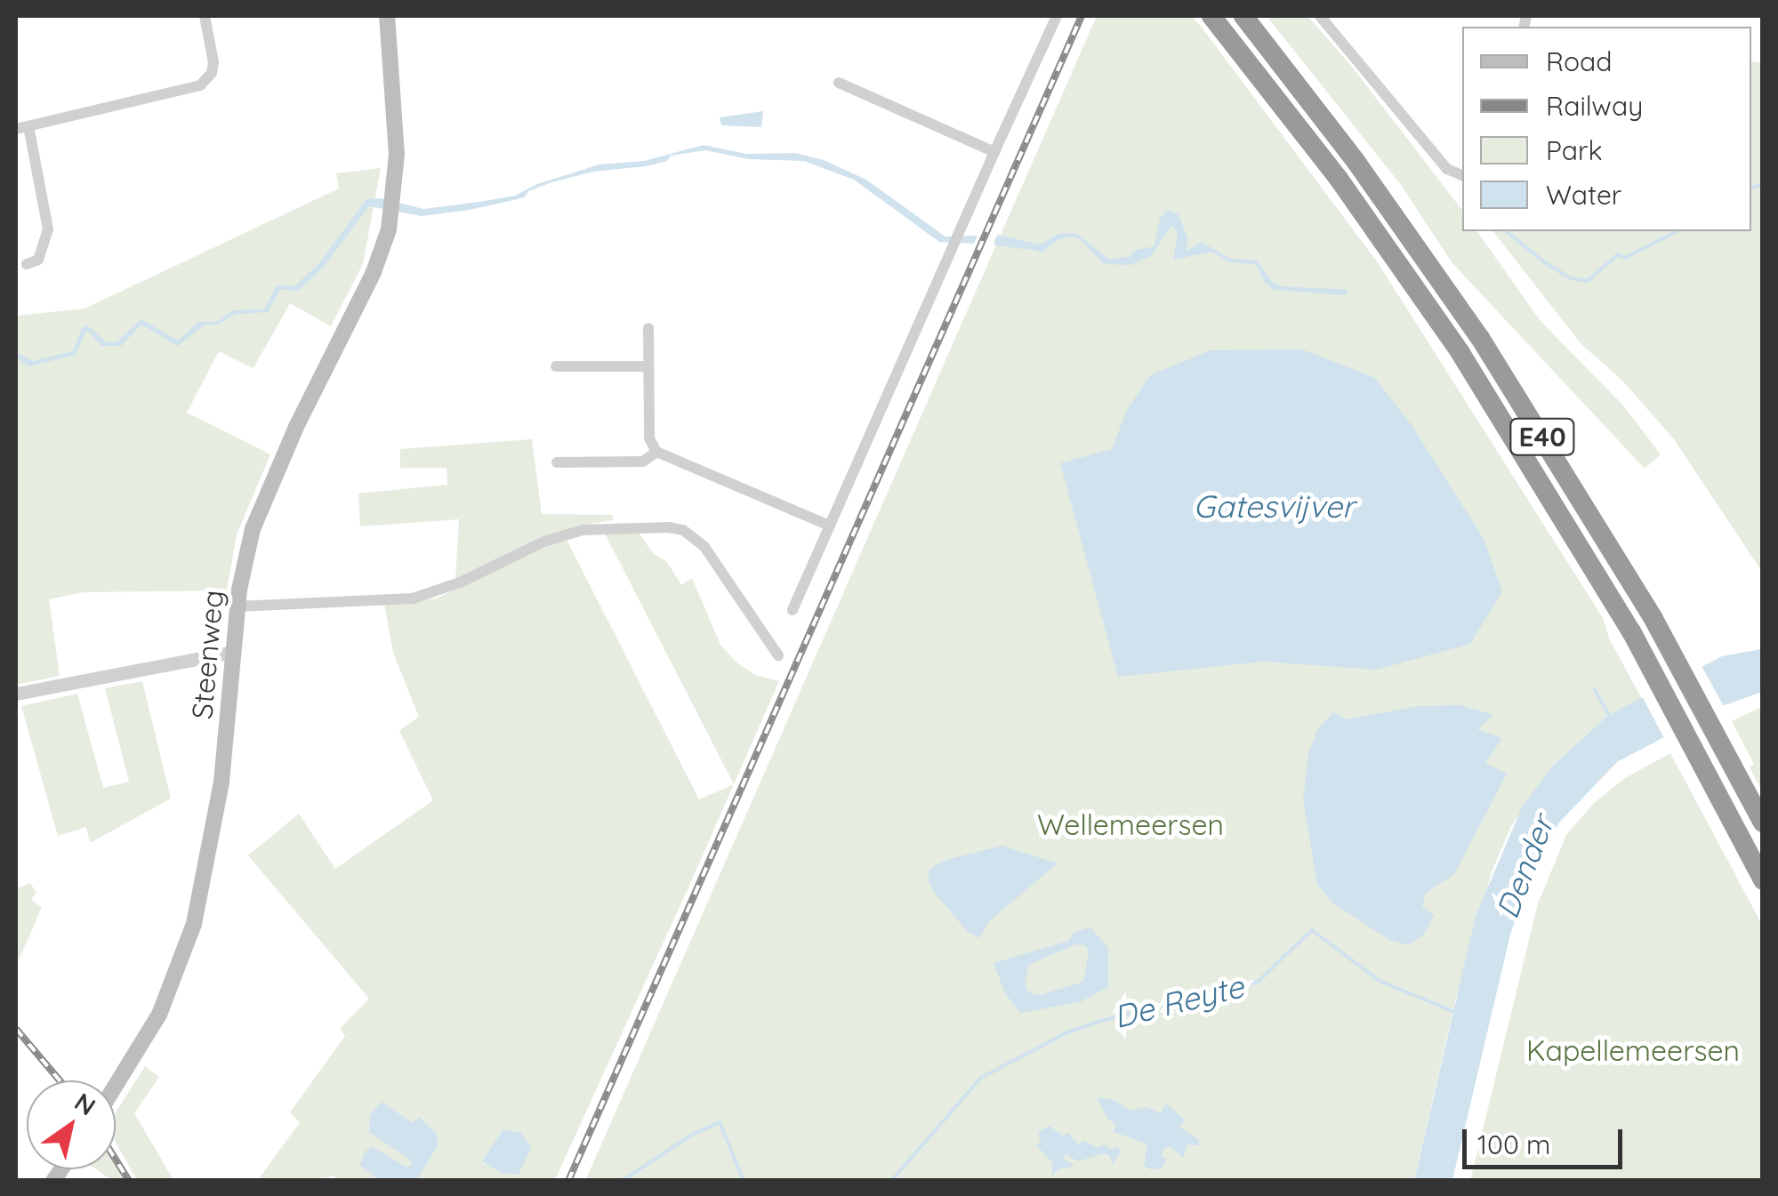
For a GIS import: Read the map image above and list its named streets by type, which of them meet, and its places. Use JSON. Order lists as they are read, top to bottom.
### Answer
{
  "streets": {
    "highway": ["E40"],
    "main road": ["Steenweg"]
  },
  "water": ["Gatesvijver", "Dender", "De Reyte"],
  "parks": ["Wellemeersen", "Kapellemeersen"],
  "legend": [
    "Road",
    "Railway",
    "Park",
    "Water"
  ],
  "scale_bar": "100 m",
  "north": "top right"
}
